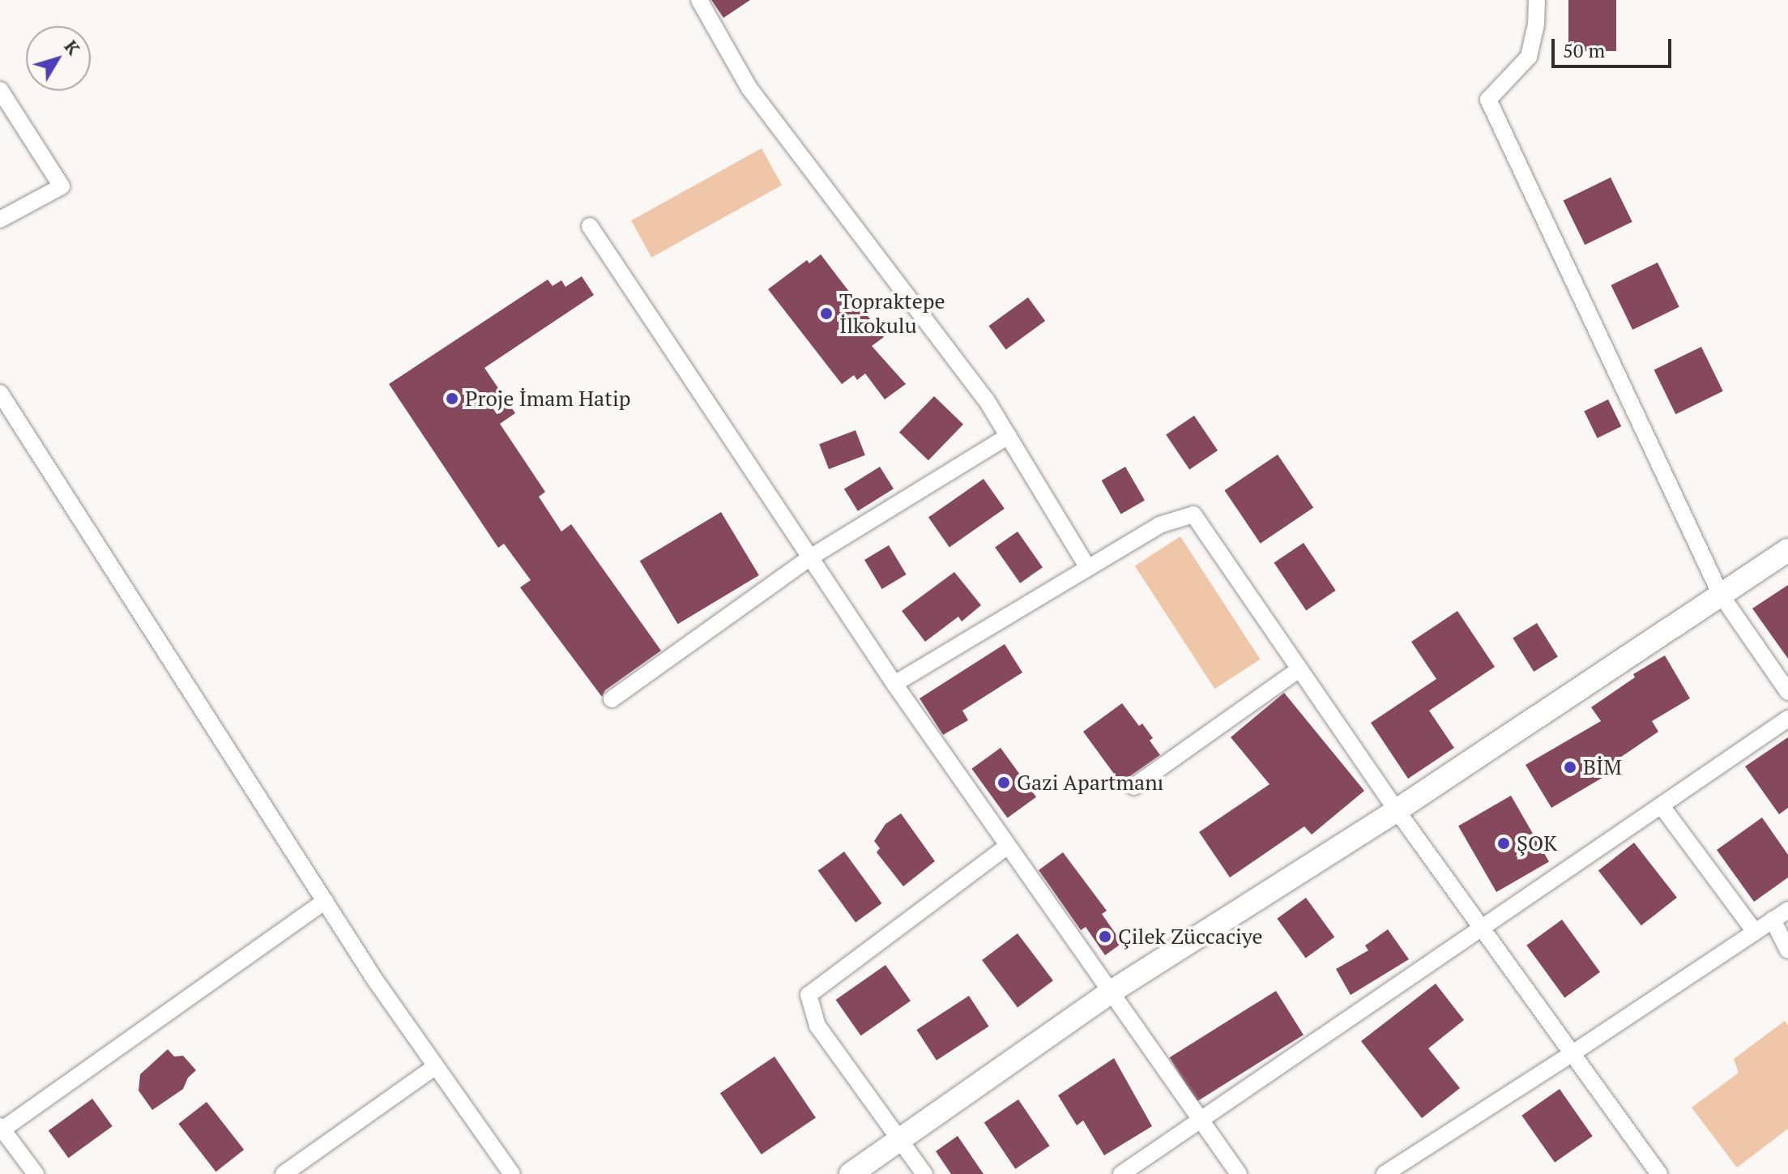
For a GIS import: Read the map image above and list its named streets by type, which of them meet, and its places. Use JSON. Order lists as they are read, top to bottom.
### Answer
{
  "places": [
    "Topraktepe İlkokulu",
    "Proje İmam Hatip",
    "BİM",
    "Gazi Apartmanı",
    "ŞOK",
    "Çilek Züccaciye"
  ],
  "scale_bar": "50 m",
  "north": "top right"
}
